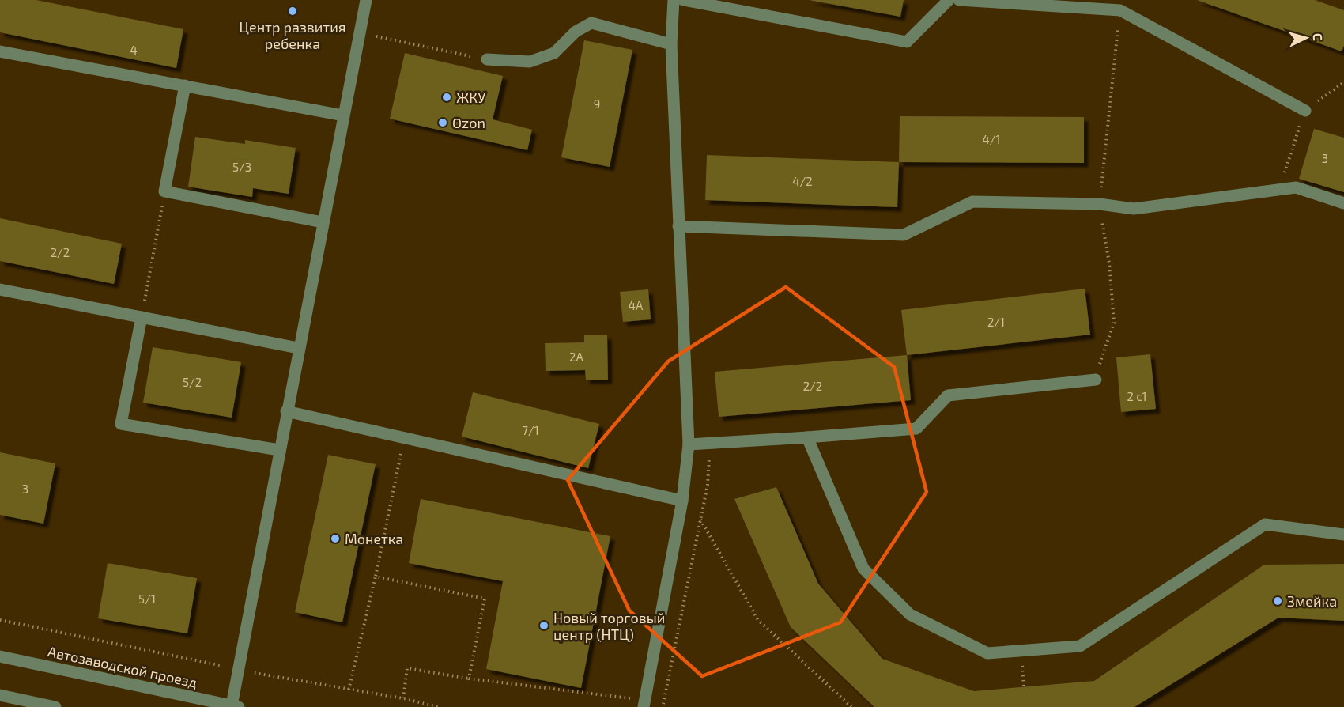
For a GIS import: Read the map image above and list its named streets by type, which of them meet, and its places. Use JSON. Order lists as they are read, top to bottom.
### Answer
{
  "streets": {
    "street": ["Автозаводской проезд"]
  },
  "places": [
    "Центр развития ребенка",
    "ЖКУ",
    "Ozon",
    "Монетка",
    "Змейка",
    "Новый торговый центр (НТЦ)"
  ],
  "house_numbers": [
    "4",
    "9",
    "4/1",
    "3",
    "5/3",
    "4/2",
    "2/2",
    "4А",
    "2/1",
    "2А",
    "5/2",
    "2/2",
    "2 с1",
    "7/1",
    "3",
    "5/1"
  ],
  "north": "right"
}
